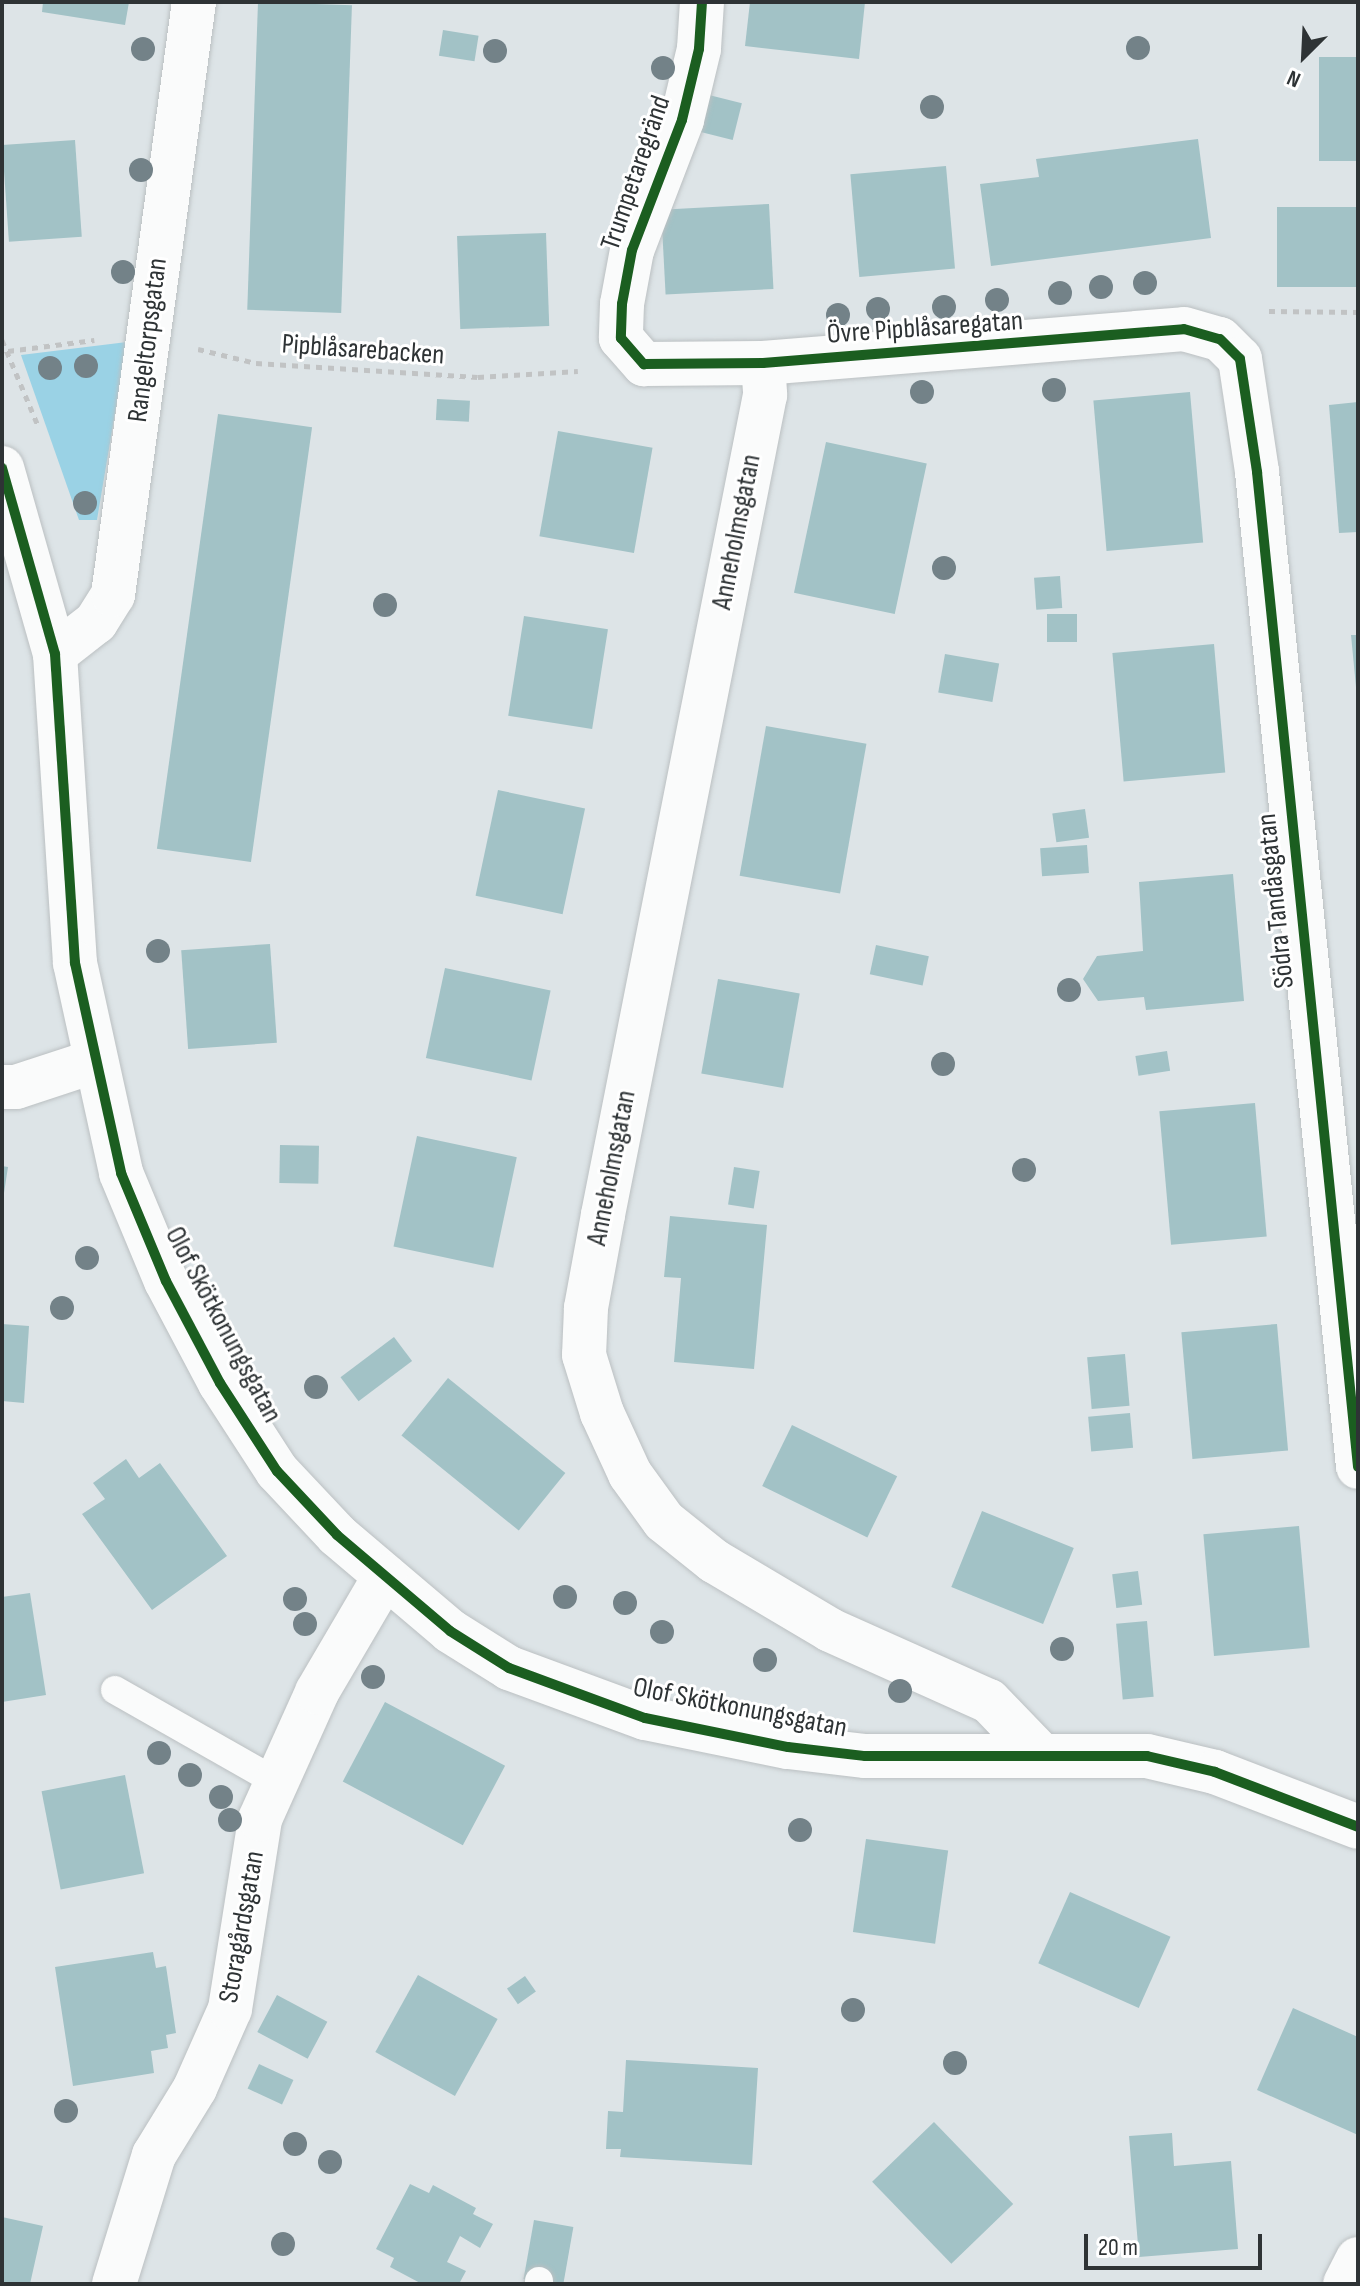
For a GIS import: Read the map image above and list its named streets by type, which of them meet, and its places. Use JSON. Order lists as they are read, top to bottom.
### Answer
{
  "streets": {
    "street": [
      "Trumpetaregränd",
      "Övre Pipblåsaregatan",
      "Rangeltorpsgatan",
      "Anneholmsgatan",
      "Södra Tandåsgatan",
      "Olof Skötkonungsgatan",
      "Storagårdsgatan"
    ],
    "path": ["Pipblåsarebacken"]
  },
  "crossings": [
    ["Trumpetaregränd", "Övre Pipblåsaregatan"],
    ["Övre Pipblåsaregatan", "Anneholmsgatan"],
    ["Övre Pipblåsaregatan", "Södra Tandåsgatan"],
    ["Rangeltorpsgatan", "Pipblåsarebacken"],
    ["Rangeltorpsgatan", "Olof Skötkonungsgatan"],
    ["Anneholmsgatan", "Olof Skötkonungsgatan"],
    ["Olof Skötkonungsgatan", "Storagårdsgatan"]
  ],
  "scale_bar": "20 m",
  "north": "bottom left"
}
